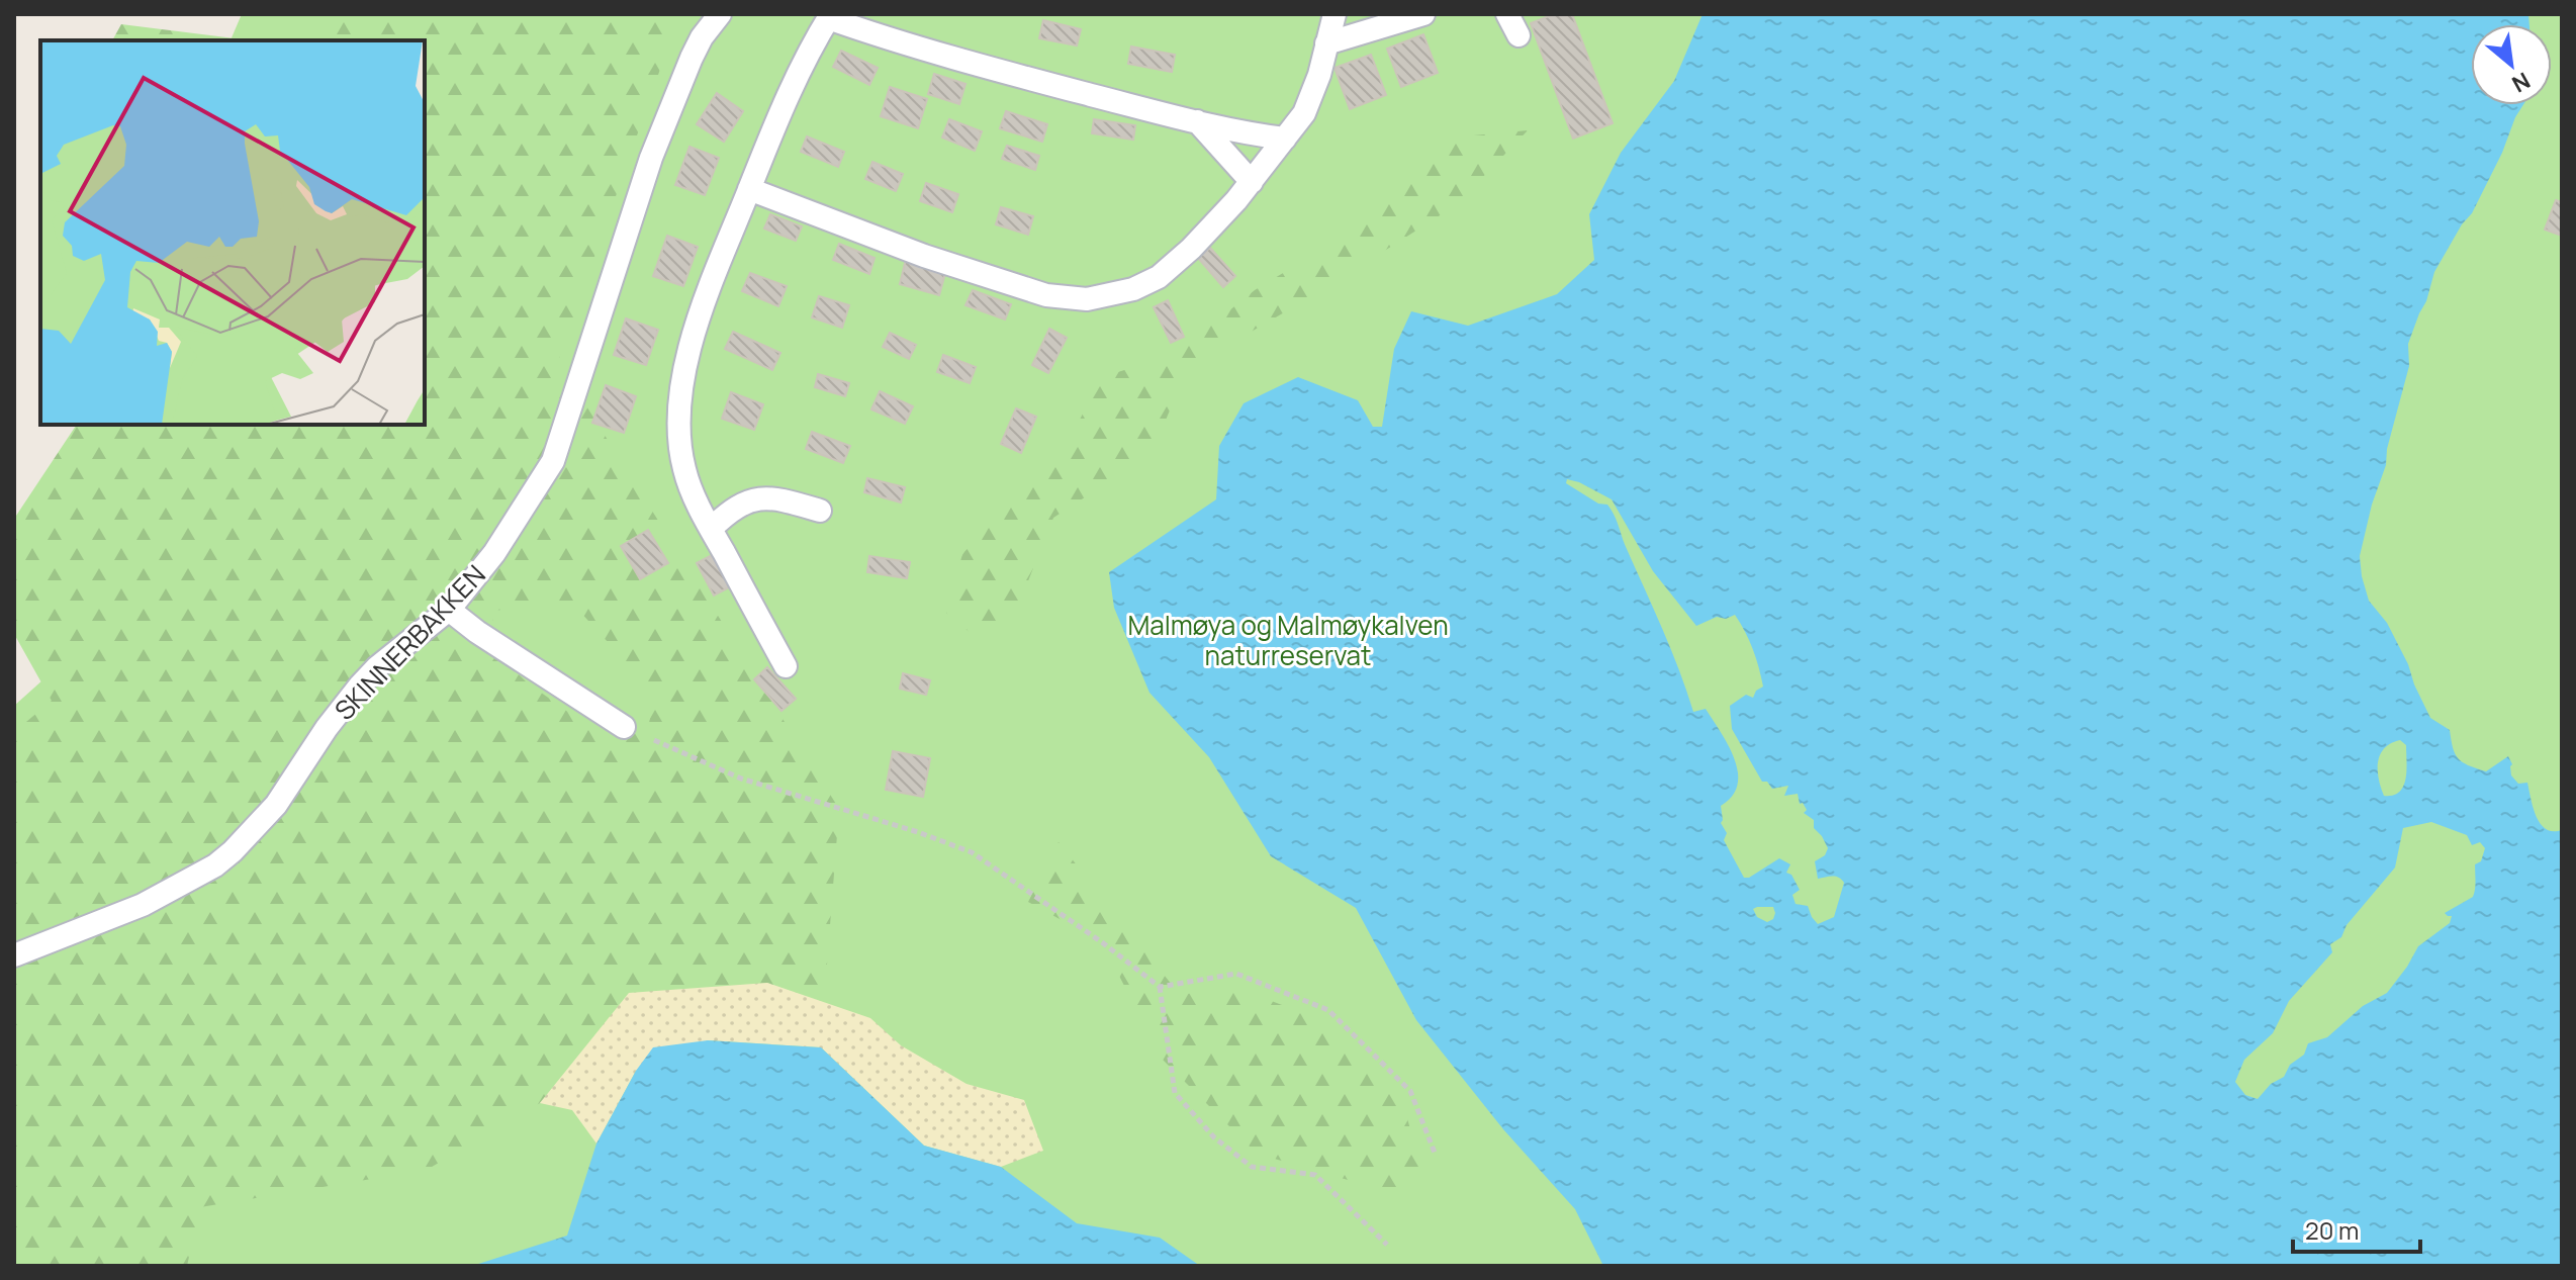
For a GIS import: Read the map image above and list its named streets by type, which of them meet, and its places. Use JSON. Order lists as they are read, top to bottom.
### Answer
{
  "streets": {
    "lane": ["SKINNERBAKKEN"]
  },
  "parks": ["Malmøya og Malmøykalven naturreservat"],
  "scale_bar": "20 m",
  "north": "bottom right"
}
